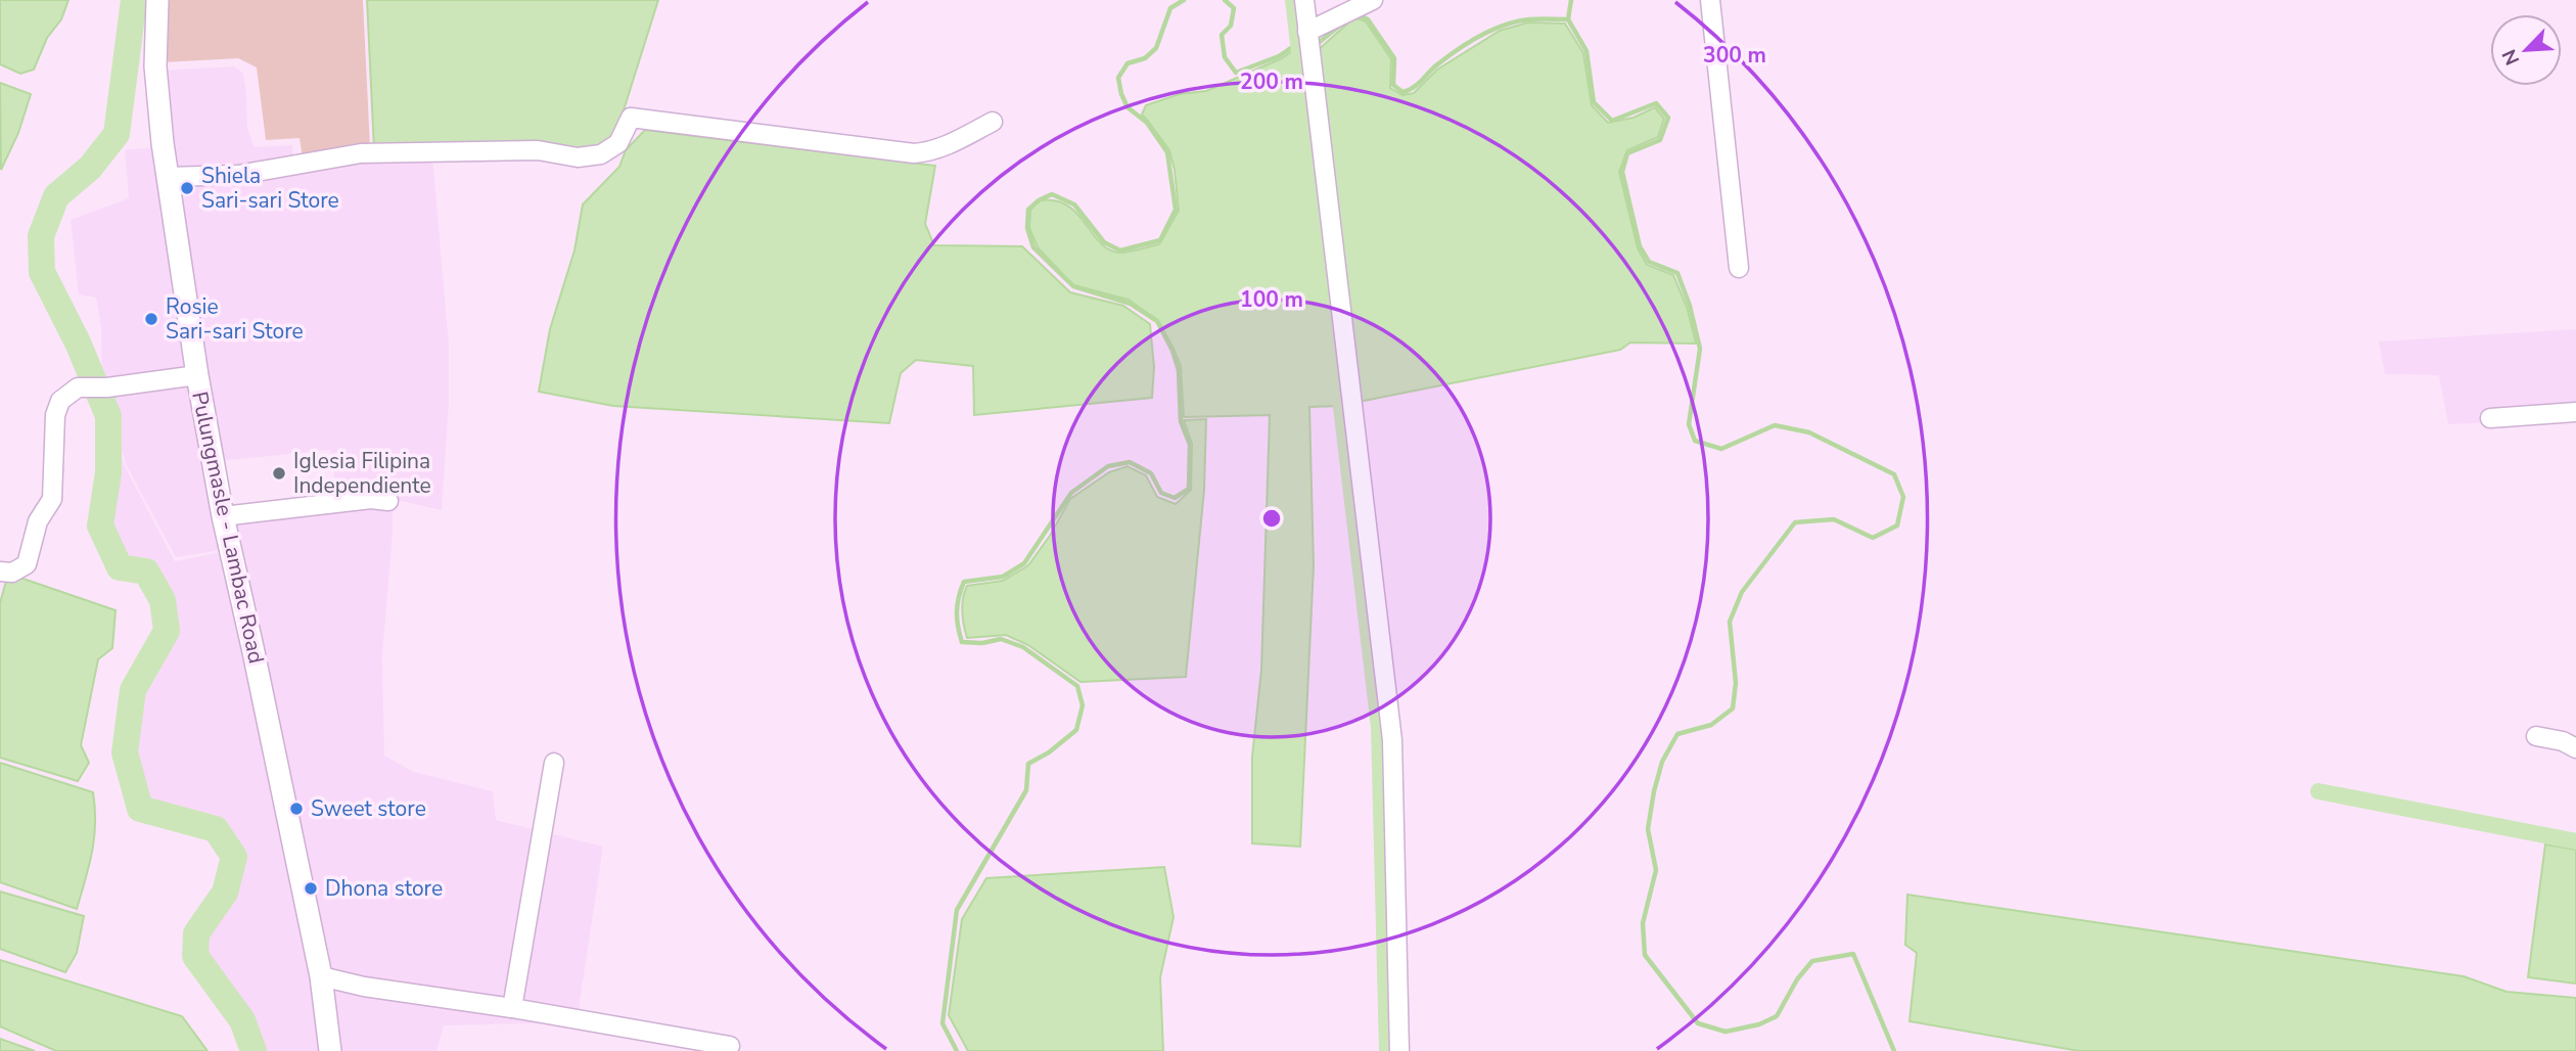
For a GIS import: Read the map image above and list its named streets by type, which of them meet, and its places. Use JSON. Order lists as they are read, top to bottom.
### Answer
{
  "streets": {
    "street": ["Pulungmasle - Lambac Road"]
  },
  "places": [
    "Shiela Sari-sari Store",
    "Rosie Sari-sari Store",
    "Iglesia Filipina Independiente",
    "Sweet store",
    "Dhona store"
  ],
  "north": "bottom left",
  "rings": ["300 m", "200 m", "100 m"]
}
